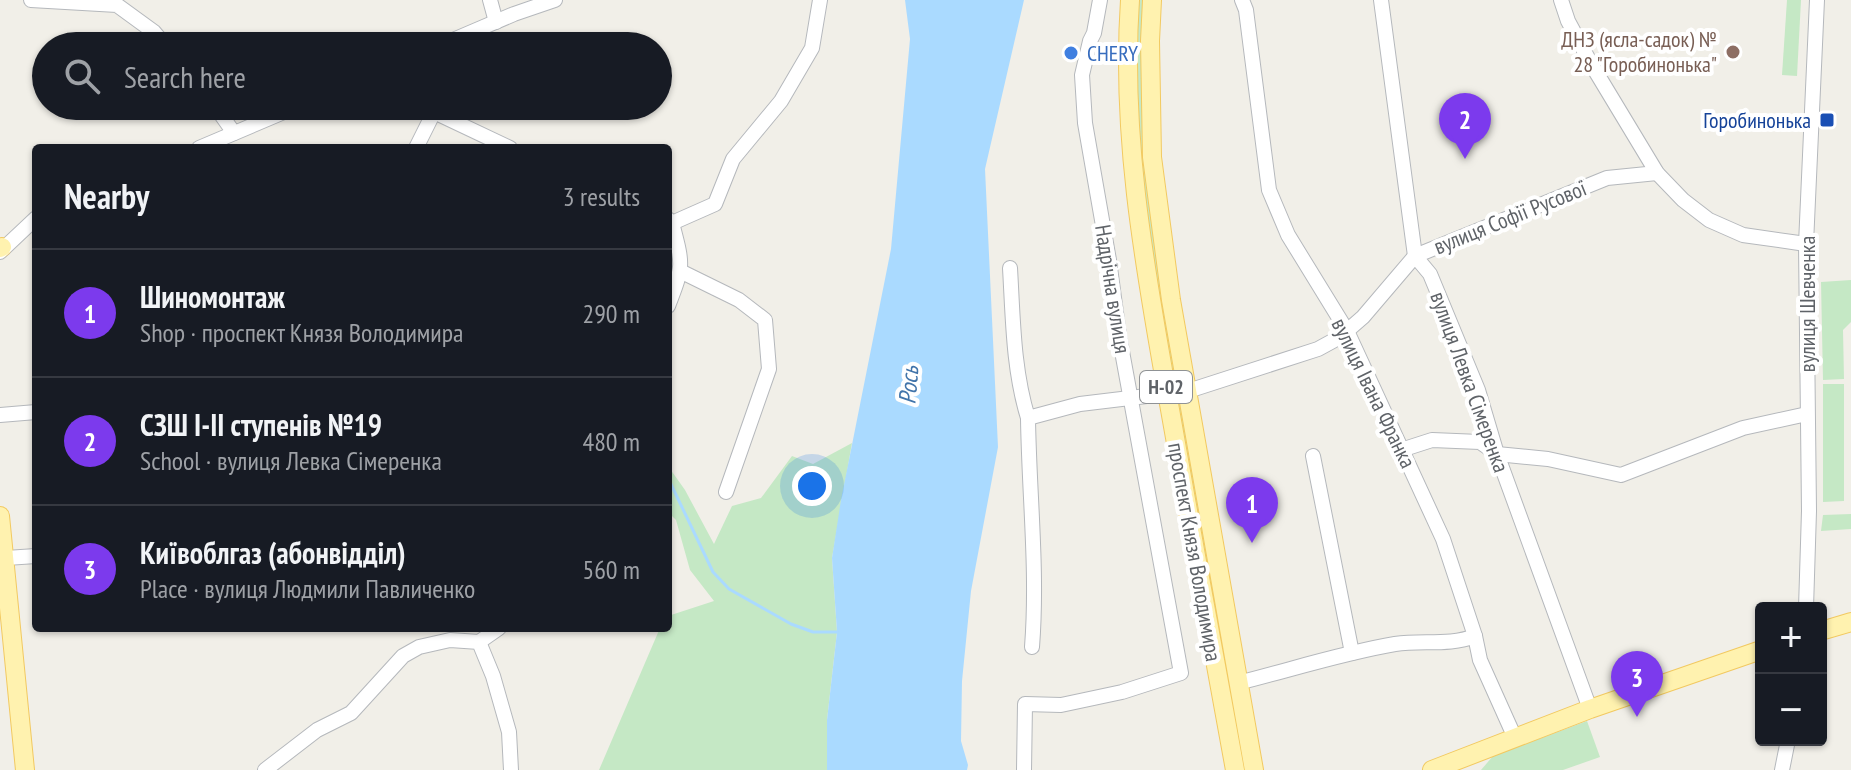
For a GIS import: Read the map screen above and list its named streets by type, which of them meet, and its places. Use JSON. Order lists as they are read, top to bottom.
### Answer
{
  "streets": {
    "main road": ["Н-02", "проспект Князя Володимира"],
    "street": [
      "вулиця Софії Русової",
      "Надрічна вулиця",
      "вулиця Шевченка",
      "вулиця Левка Сімеренка",
      "вулиця Івана Франка"
    ]
  },
  "crossings": [
    ["вулиця Софії Русової", "Надрічна вулиця"],
    ["вулиця Софії Русової", "вулиця Левка Сімеренка"],
    ["вулиця Софії Русової", "вулиця Івана Франка"],
    ["вулиця Софії Русової", "проспект Князя Володимира"]
  ],
  "water": ["Рось"],
  "places": {
    "other": ["ДНЗ (ясла-садок) № 28 \"Горобинонька\"", "CHERY"],
    "transit": ["Горобинонька"]
  },
  "page": {
    "search": "Search here",
    "pins": ["2", "1", "3"],
    "heading": ["Nearby", "3 results"],
    "list": [
      {
        "mark": "1",
        "name": "Шиномонтаж",
        "note": "Shop · проспект Князя Володимира",
        "value": "290 m"
      },
      {
        "mark": "2",
        "name": "СЗШ I-II ступенів №19",
        "note": "School · вулиця Левка Сімеренка",
        "value": "480 m"
      },
      {
        "mark": "3",
        "name": "Київоблгаз (абонвідділ)",
        "note": "Place · вулиця Людмили Павличенко",
        "value": "560 m"
      }
    ],
    "map_buttons": ["+", "−"]
  }
}
